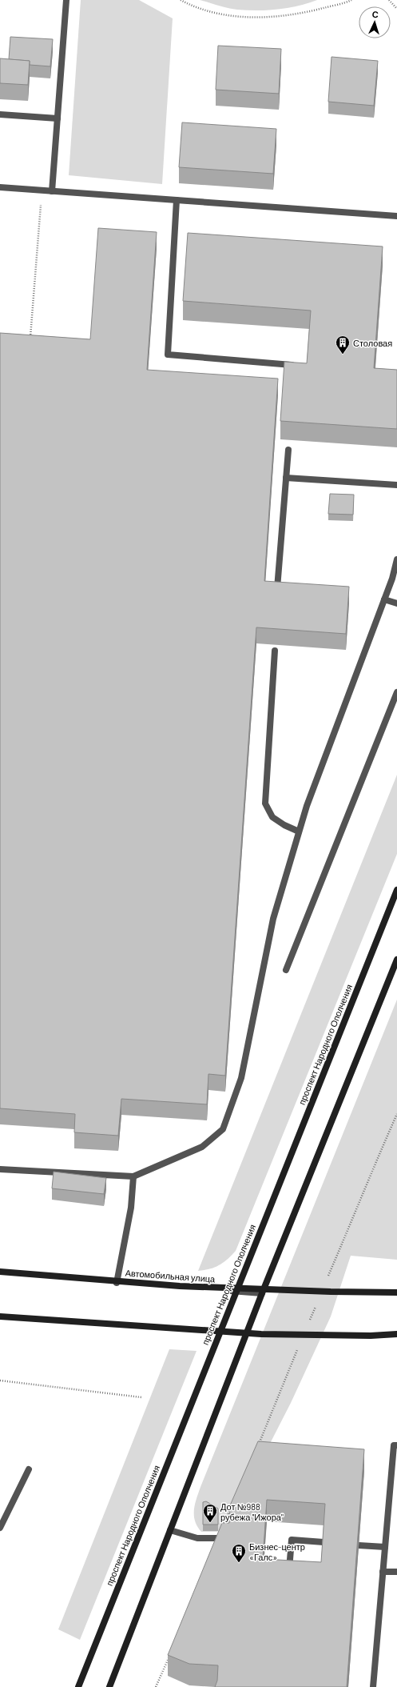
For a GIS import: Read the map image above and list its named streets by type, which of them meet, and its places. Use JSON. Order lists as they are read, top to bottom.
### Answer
{
  "streets": {
    "main road": ["проспект Народного Ополчения", "Автомобильная улица"]
  },
  "places": {
    "building": ["Столовая", "Дот №988 рубежа \"Ижора\"", "Бизнес-центр «Галс»"]
  },
  "north": "top"
}
